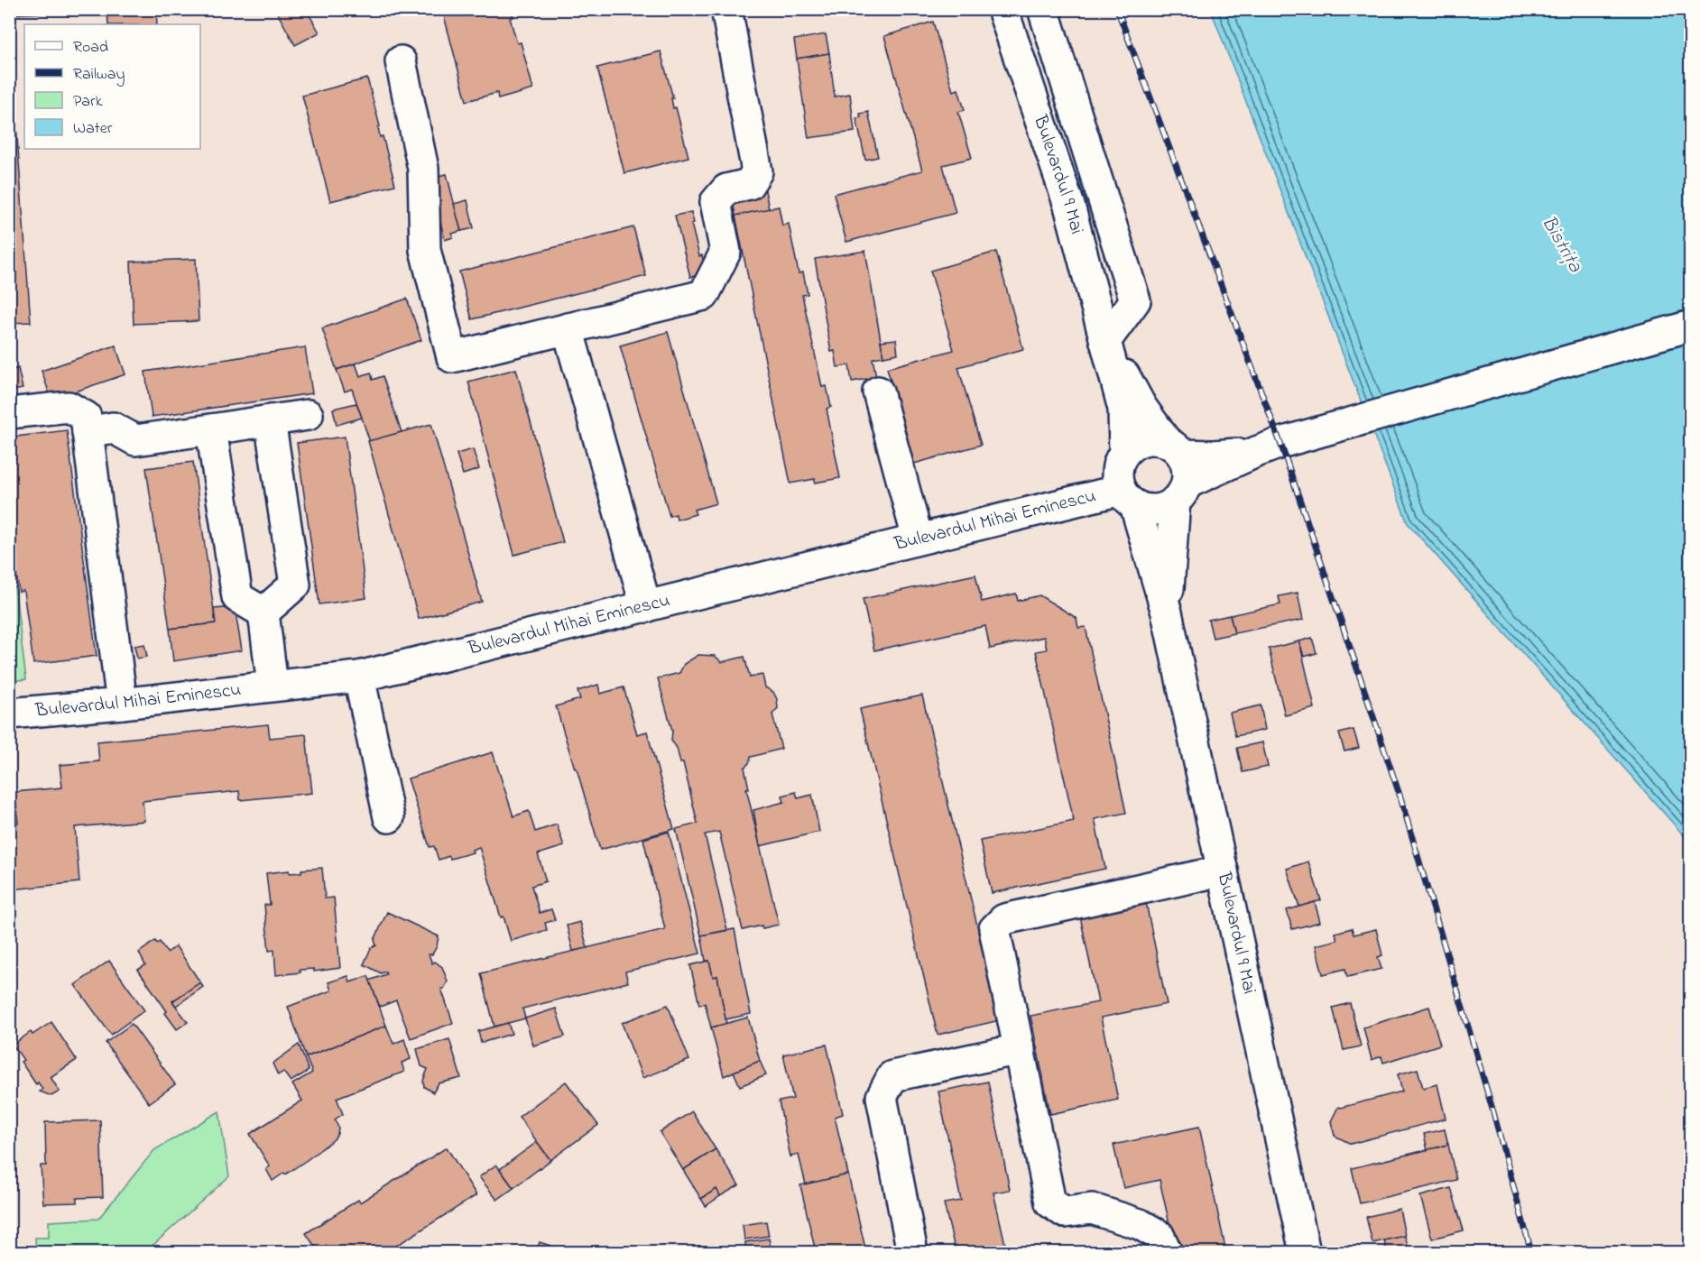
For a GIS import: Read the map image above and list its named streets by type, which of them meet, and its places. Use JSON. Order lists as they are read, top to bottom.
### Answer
{
  "streets": {
    "main road": ["Bulevardul 9 Mai", "Bulevardul Mihai Eminescu"]
  },
  "crossings": [
    ["Bulevardul 9 Mai", "Bulevardul Mihai Eminescu"]
  ],
  "water": ["Bistrița"],
  "legend": [
    "Road",
    "Railway",
    "Park",
    "Water"
  ]
}
